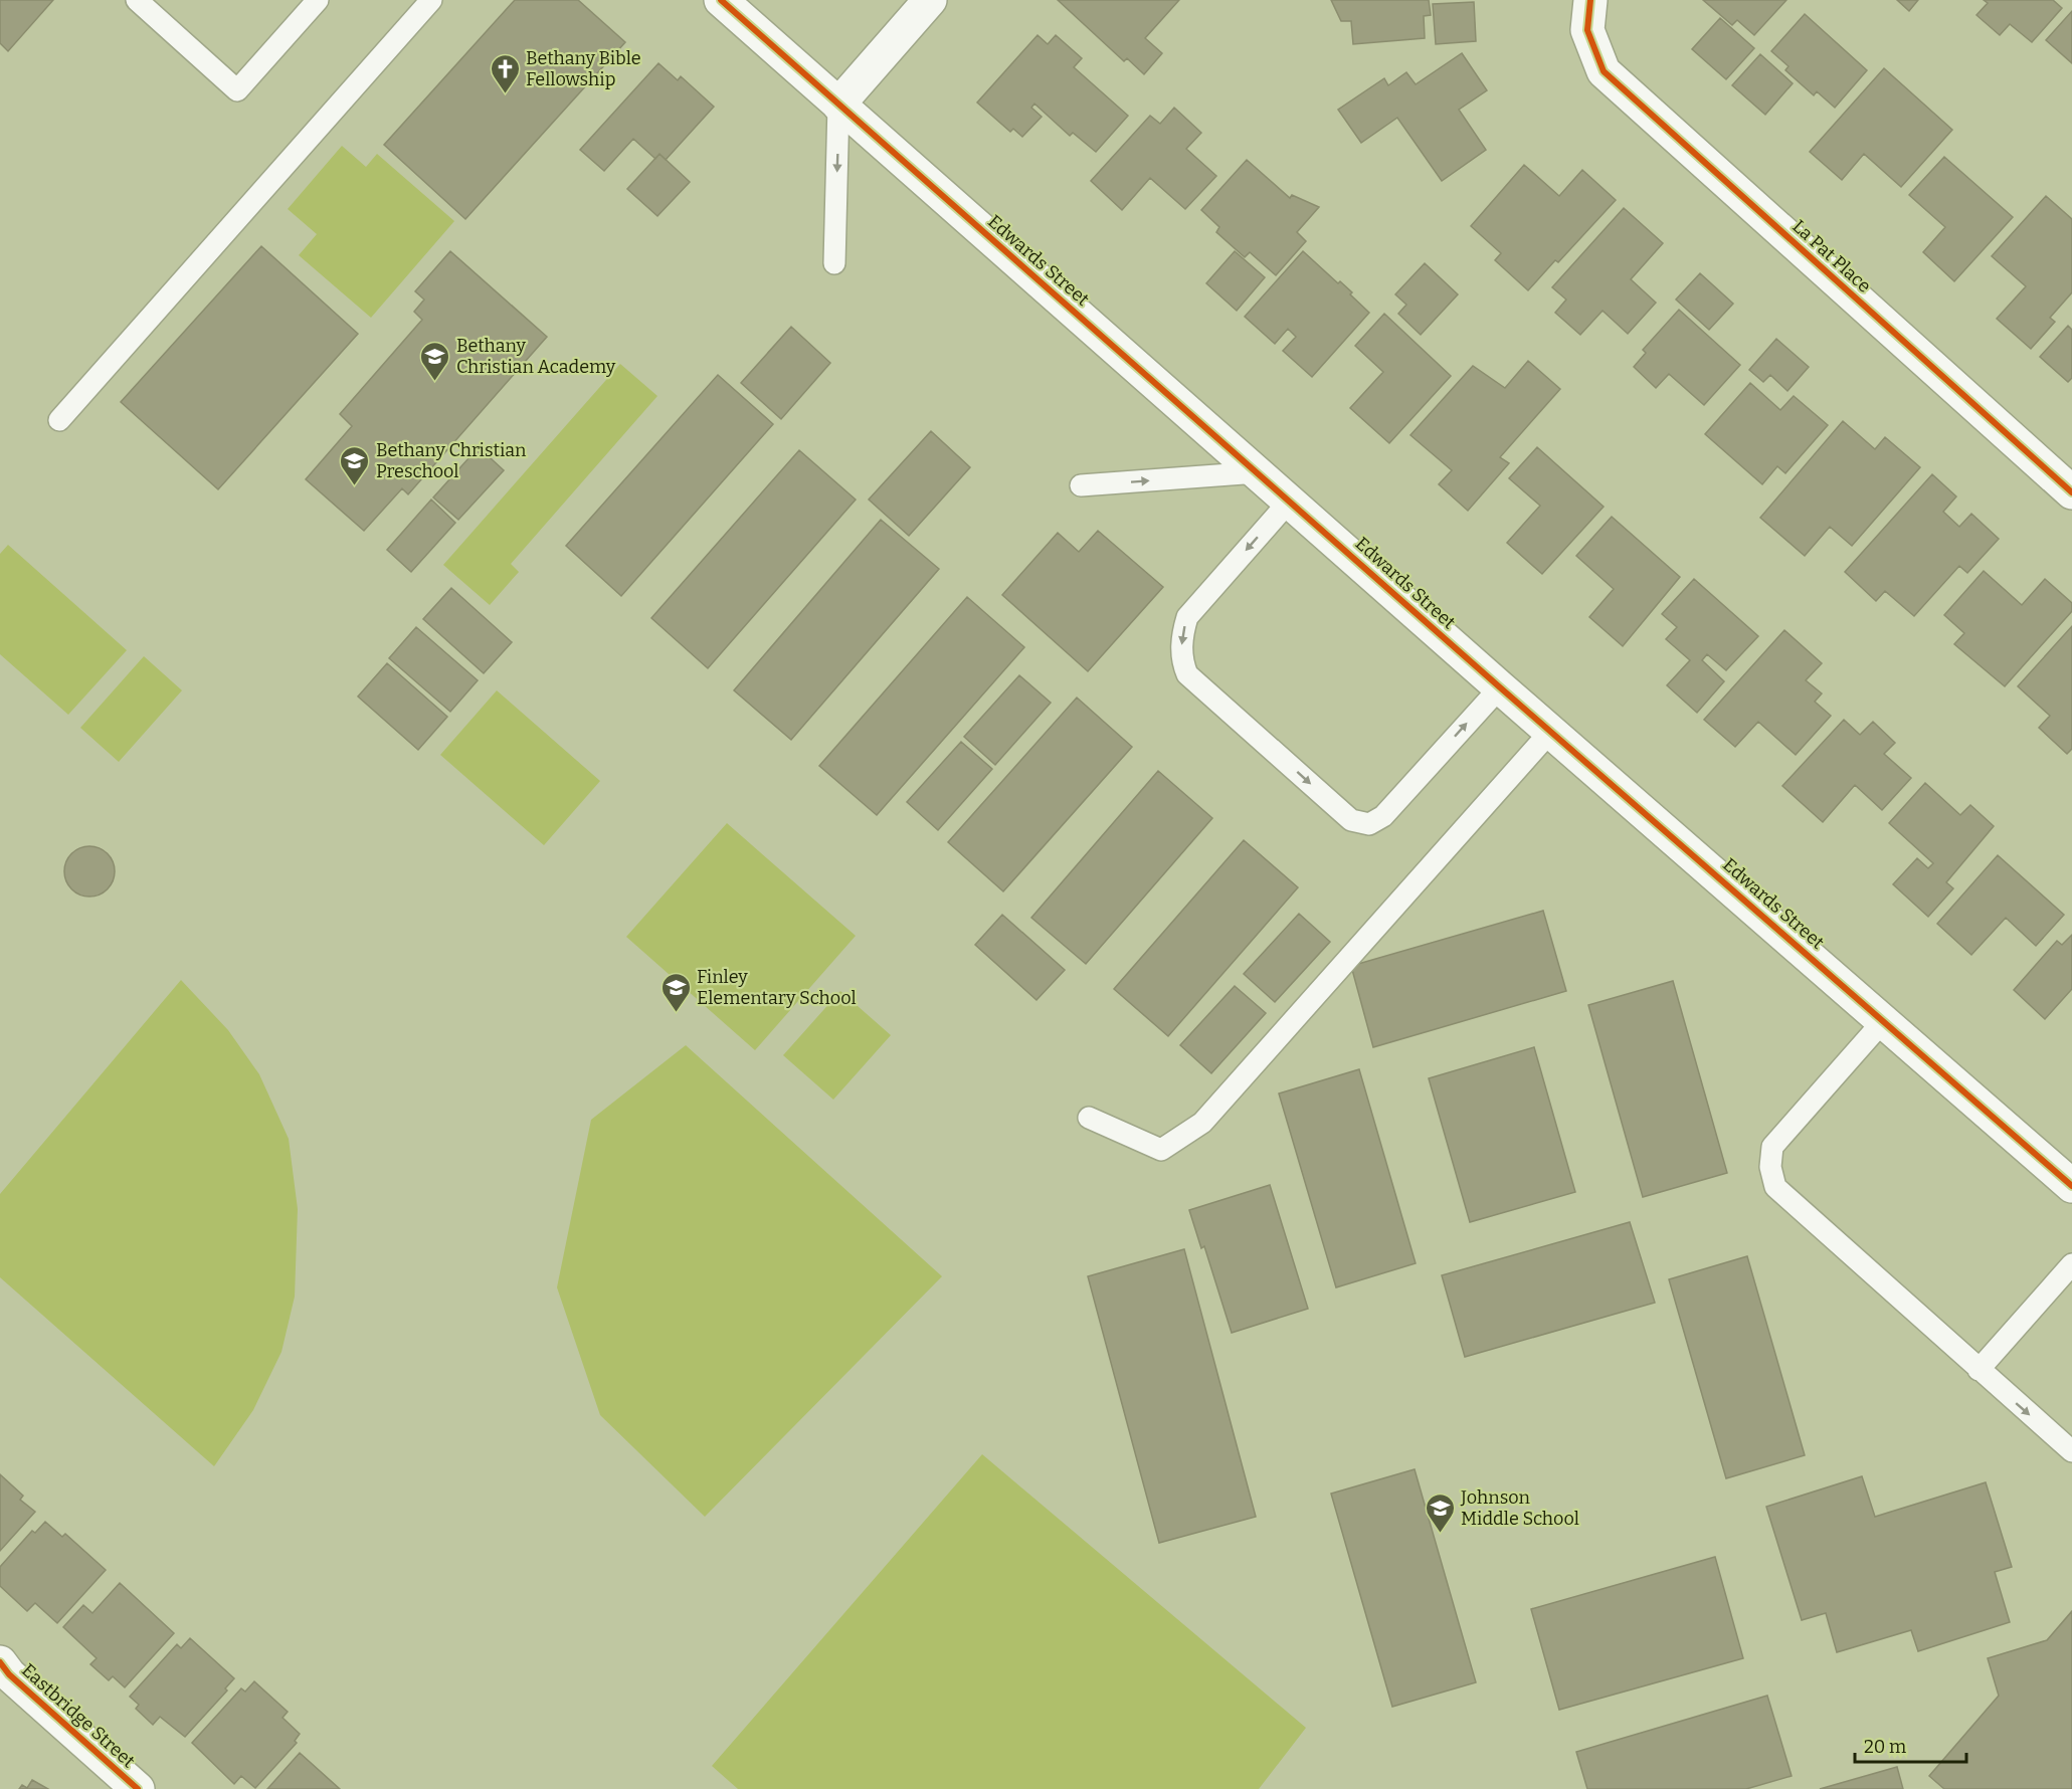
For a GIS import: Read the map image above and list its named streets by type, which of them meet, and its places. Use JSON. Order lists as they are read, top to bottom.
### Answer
{
  "streets": {
    "street": ["La Pat Place", "Edwards Street", "Eastbridge Street"]
  },
  "places": {
    "church": ["Bethany Bible Fellowship"],
    "school or university": [
      "Bethany Christian Academy",
      "Bethany Christian Preschool",
      "Finley Elementary School",
      "Johnson Middle School"
    ]
  },
  "scale_bar": "20 m"
}
